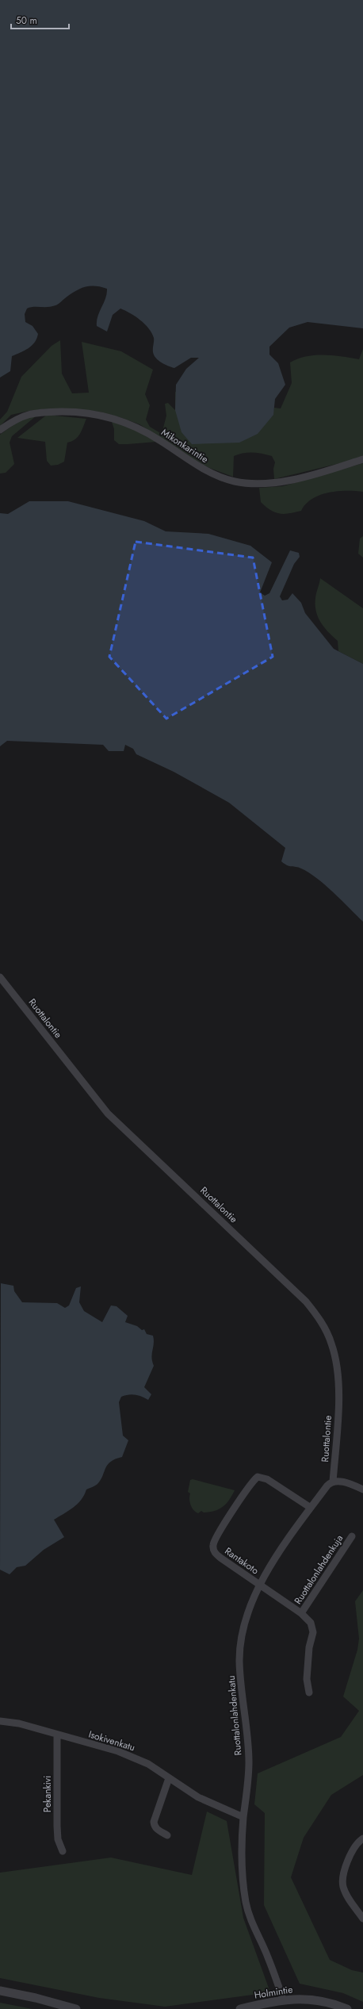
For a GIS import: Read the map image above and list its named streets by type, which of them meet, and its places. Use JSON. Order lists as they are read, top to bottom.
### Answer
{
  "streets": {
    "street": [
      "Mikonkarintie",
      "Ruottalontie",
      "Rantakoto",
      "Ruottalonlahdenkuja",
      "Ruottalonlahdenkatu",
      "Isokivenkatu",
      "Pekankivi",
      "Holmintie"
    ]
  },
  "crossings": [
    ["Ruottalontie", "Ruottalonlahdenkatu"],
    ["Rantakoto", "Ruottalonlahdenkuja"],
    ["Rantakoto", "Ruottalonlahdenkatu"],
    ["Ruottalonlahdenkatu", "Isokivenkatu"],
    ["Ruottalonlahdenkatu", "Holmintie"],
    ["Isokivenkatu", "Pekankivi"]
  ],
  "scale_bar": "50 m"
}
